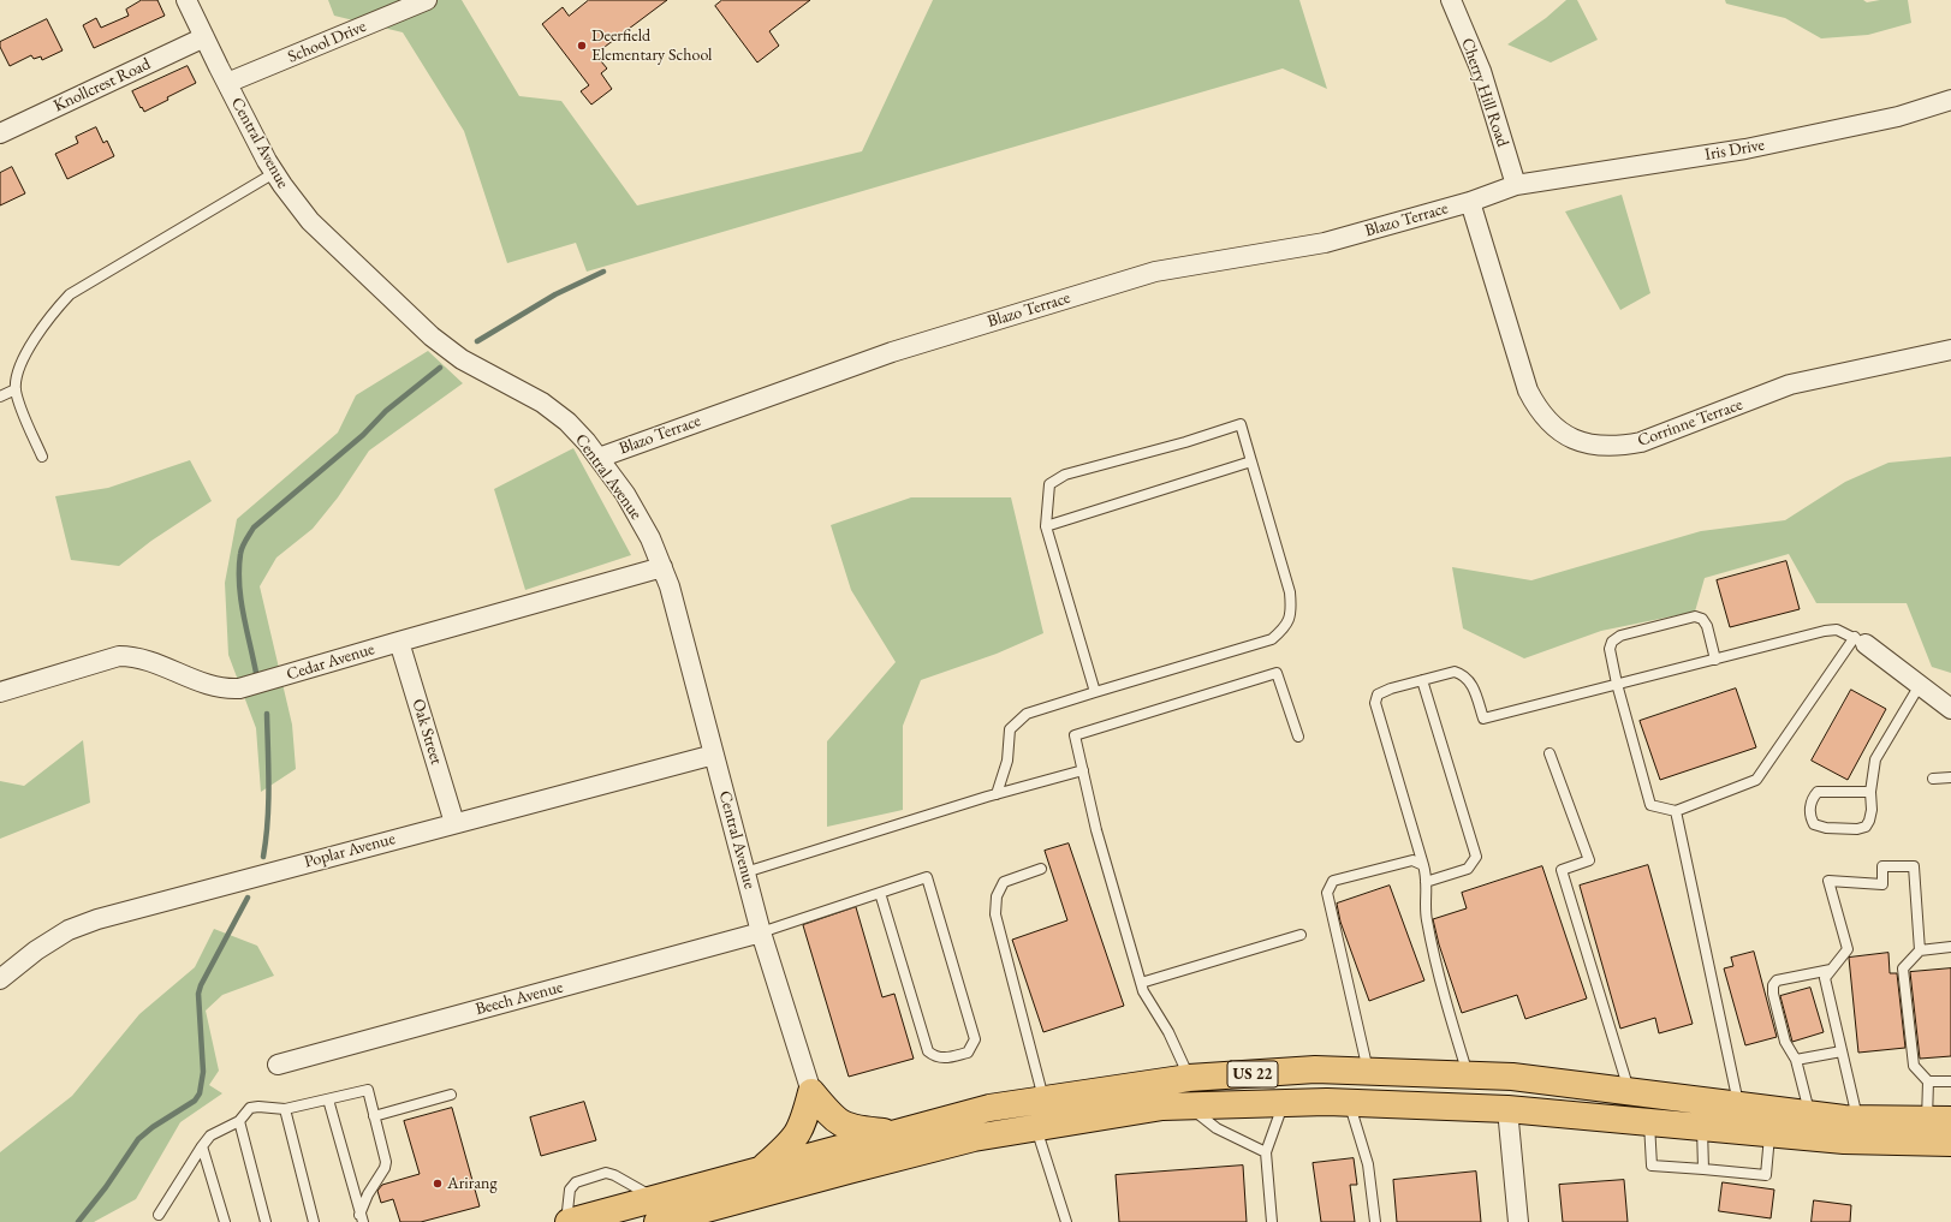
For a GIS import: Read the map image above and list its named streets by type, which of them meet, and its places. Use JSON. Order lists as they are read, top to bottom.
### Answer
{
  "streets": {
    "highway": ["US 22"],
    "street": [
      "School Drive",
      "Knollcrest Road",
      "Cherry Hill Road",
      "Central Avenue",
      "Iris Drive",
      "Blazo Terrace",
      "Corrinne Terrace",
      "Cedar Avenue",
      "Oak Street",
      "Poplar Avenue",
      "Beech Avenue"
    ]
  },
  "crossings": [
    ["School Drive", "Central Avenue"],
    ["Knollcrest Road", "Central Avenue"],
    ["Cherry Hill Road", "Iris Drive"],
    ["Central Avenue", "Blazo Terrace"],
    ["Central Avenue", "Cedar Avenue"],
    ["Central Avenue", "Poplar Avenue"],
    ["Central Avenue", "Beech Avenue"],
    ["Iris Drive", "Blazo Terrace"],
    ["Iris Drive", "Corrinne Terrace"],
    ["Blazo Terrace", "Corrinne Terrace"],
    ["Cedar Avenue", "Oak Street"],
    ["Oak Street", "Poplar Avenue"]
  ],
  "places": ["Deerfield Elementary School", "Arirang"]
}
